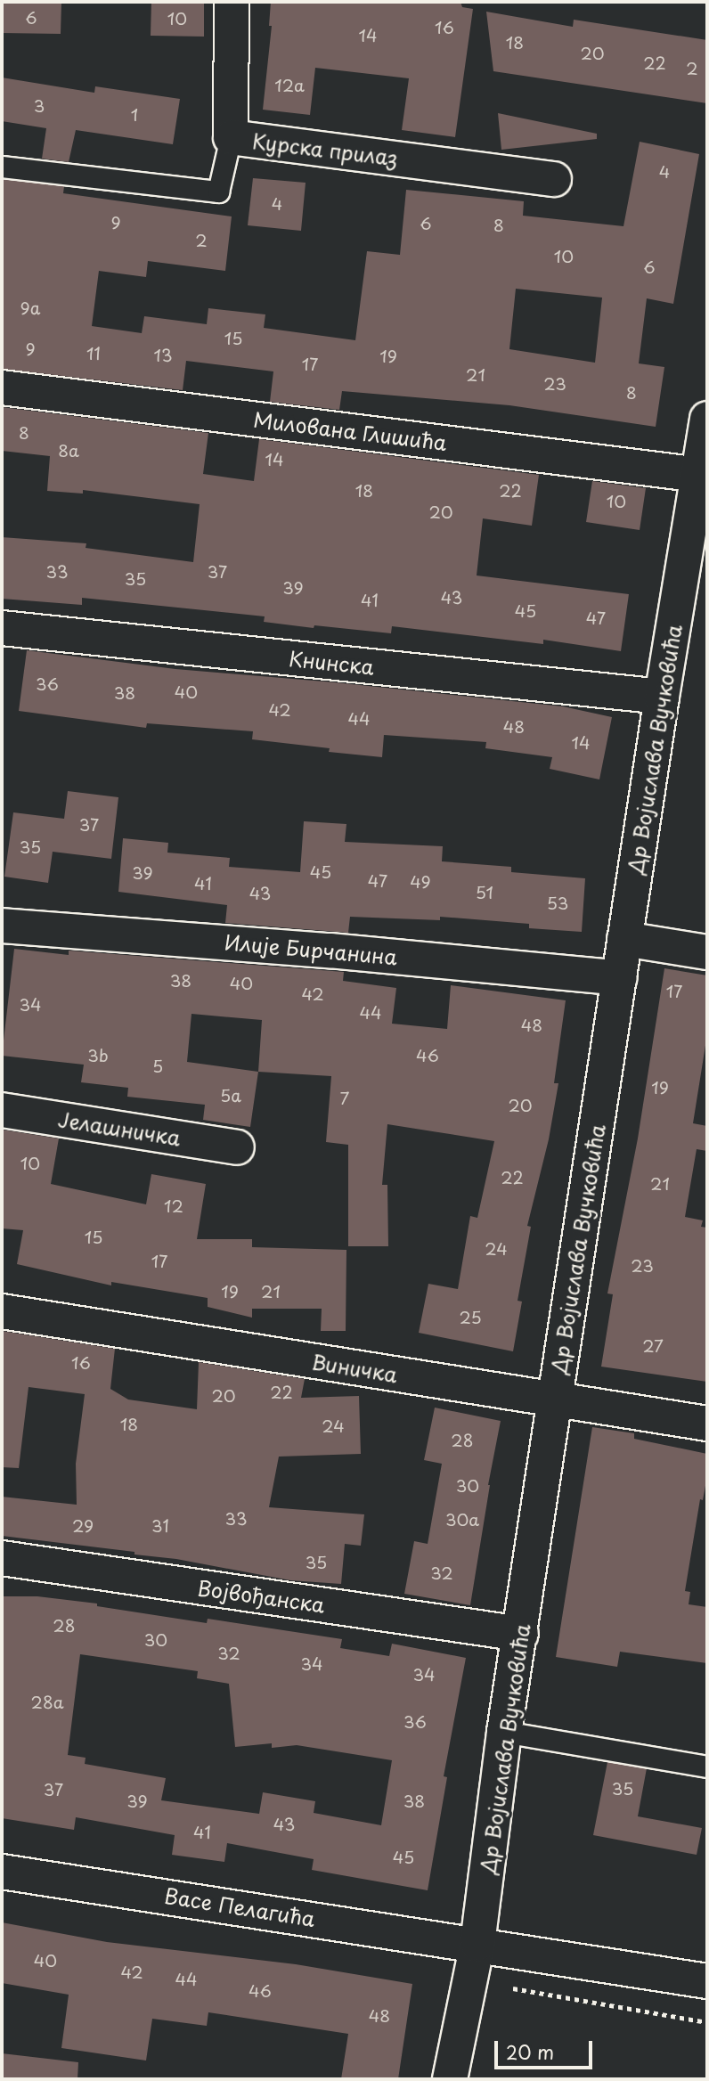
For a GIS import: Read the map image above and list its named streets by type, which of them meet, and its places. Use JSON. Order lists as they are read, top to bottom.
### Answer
{
  "streets": {
    "street": [
      "Курска прилаз",
      "Милована Глишића",
      "Книнска",
      "Др Војислава Вучковића",
      "Илије Бирчанина",
      "Јелашничка",
      "Виничка",
      "Војвођанска",
      "Васе Пелагића"
    ]
  },
  "crossings": [
    ["Милована Глишића", "Др Војислава Вучковића"],
    ["Книнска", "Др Војислава Вучковића"],
    ["Др Војислава Вучковића", "Илије Бирчанина"],
    ["Др Војислава Вучковића", "Виничка"],
    ["Др Војислава Вучковића", "Војвођанска"],
    ["Др Војислава Вучковића", "Васе Пелагића"]
  ],
  "house_numbers": [
    "6",
    "10",
    "16",
    "14",
    "18",
    "20",
    "22",
    "2",
    "12a",
    "3",
    "1",
    "4",
    "4",
    "9",
    "6",
    "8",
    "2",
    "10",
    "6",
    "9a",
    "15",
    "9",
    "11",
    "13",
    "19",
    "17",
    "21",
    "23",
    "8",
    "8",
    "8a",
    "14",
    "18",
    "22",
    "10",
    "20",
    "33",
    "37",
    "35",
    "39",
    "43",
    "41",
    "45",
    "47",
    "36",
    "40",
    "38",
    "42",
    "44",
    "48",
    "14",
    "37",
    "35",
    "45",
    "39",
    "47",
    "49",
    "41",
    "51",
    "43",
    "53",
    "38",
    "40",
    "17",
    "42",
    "34",
    "44",
    "48",
    "3b",
    "46",
    "5",
    "19",
    "5a",
    "7",
    "20",
    "10",
    "22",
    "21",
    "12",
    "15",
    "24",
    "17",
    "23",
    "19",
    "21",
    "25",
    "27",
    "16",
    "22",
    "20",
    "18",
    "24",
    "28",
    "30",
    "33",
    "30a",
    "29",
    "31",
    "35",
    "32",
    "28",
    "30",
    "32",
    "34",
    "34",
    "28a",
    "36",
    "35",
    "37",
    "39",
    "38",
    "43",
    "41",
    "45",
    "40",
    "42",
    "44",
    "46",
    "48"
  ],
  "scale_bar": "20 m"
}
